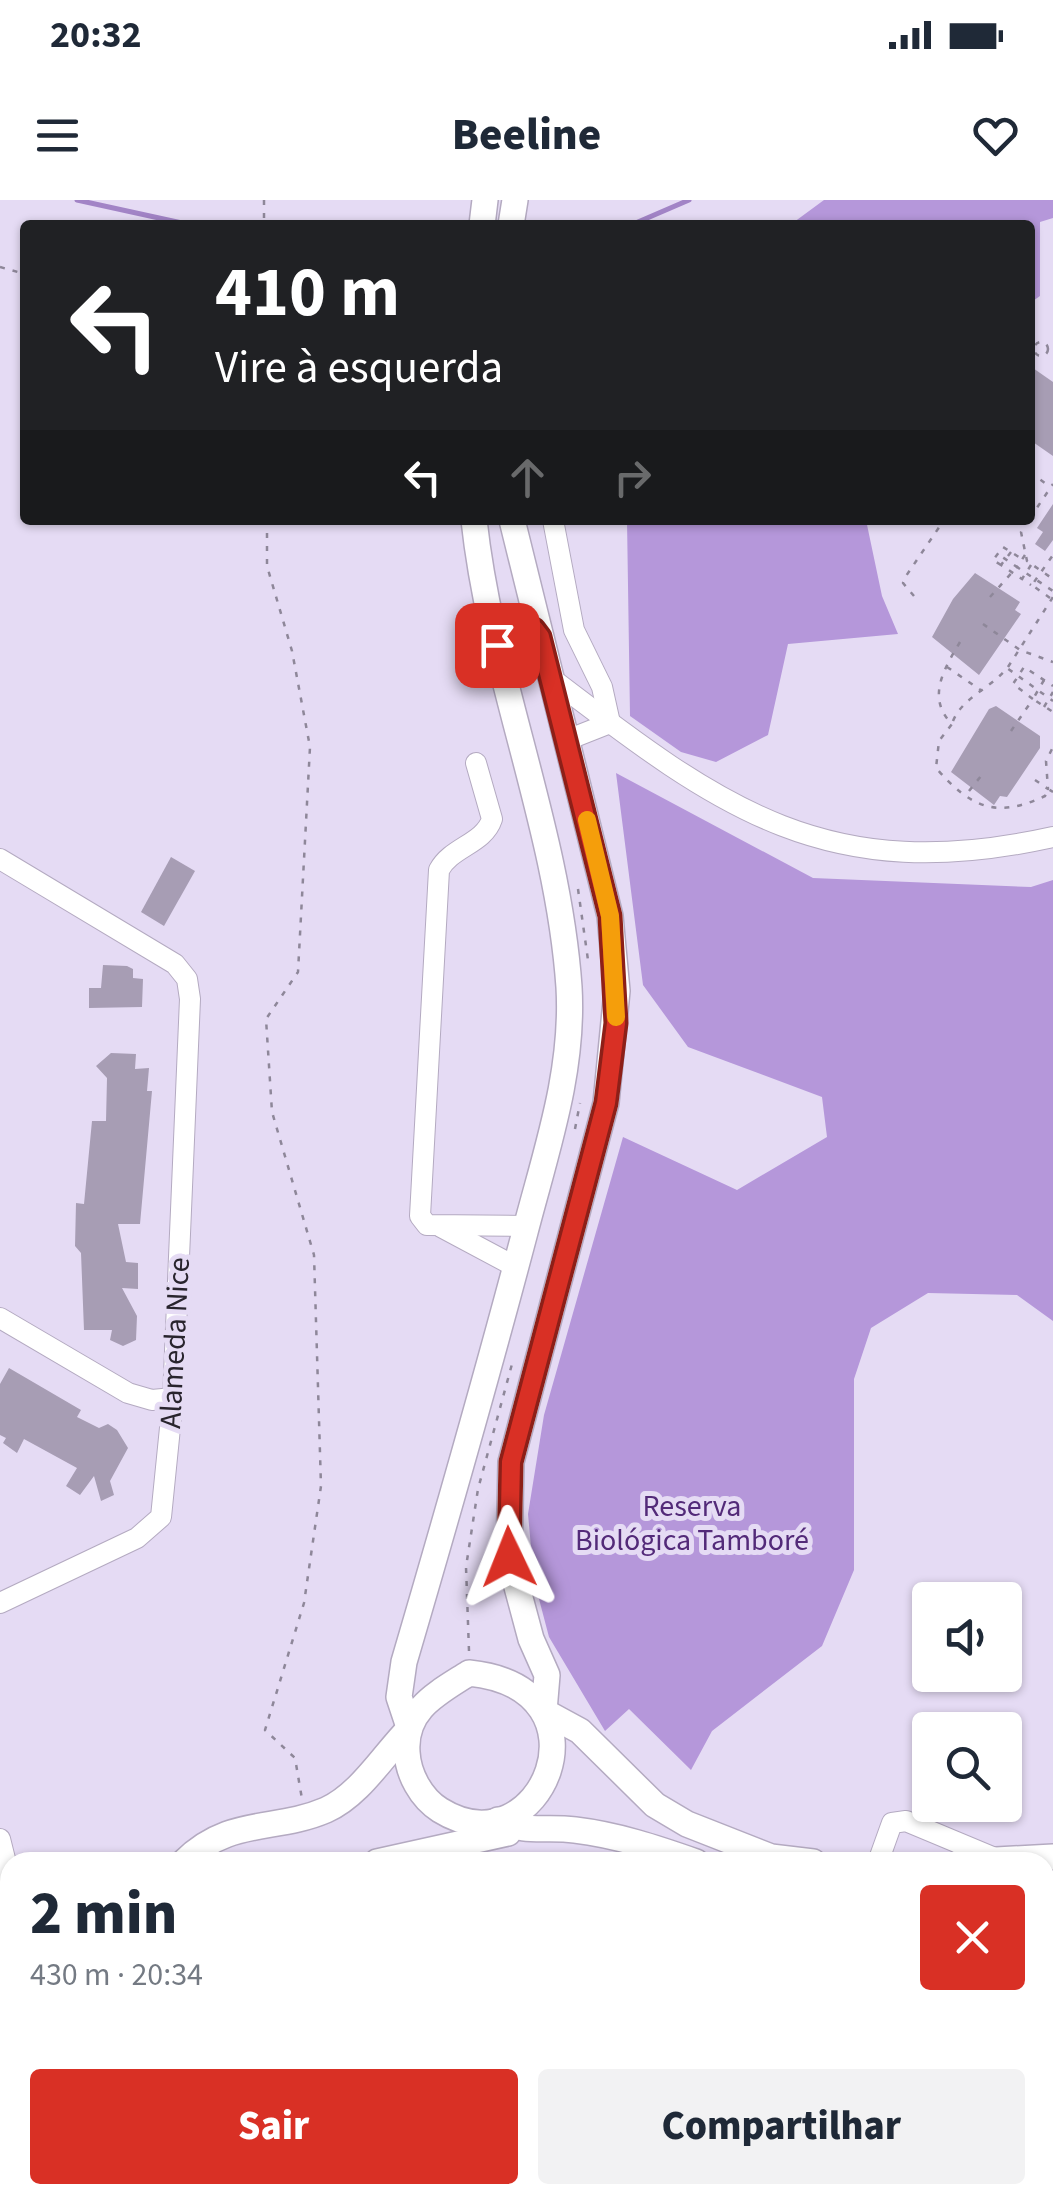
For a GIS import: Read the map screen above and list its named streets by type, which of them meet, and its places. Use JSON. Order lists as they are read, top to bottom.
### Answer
{
  "streets": {
    "street": ["Alameda Nice"]
  },
  "parks": ["Reserva Biológica Tamboré"],
  "page": {
    "status": "20:32",
    "header": "Beeline",
    "turn": ["410 m", "Vire à esquerda"],
    "heading": ["2 min", "430 m · 20:34"],
    "buttons": ["Sair", "Compartilhar"]
  }
}
